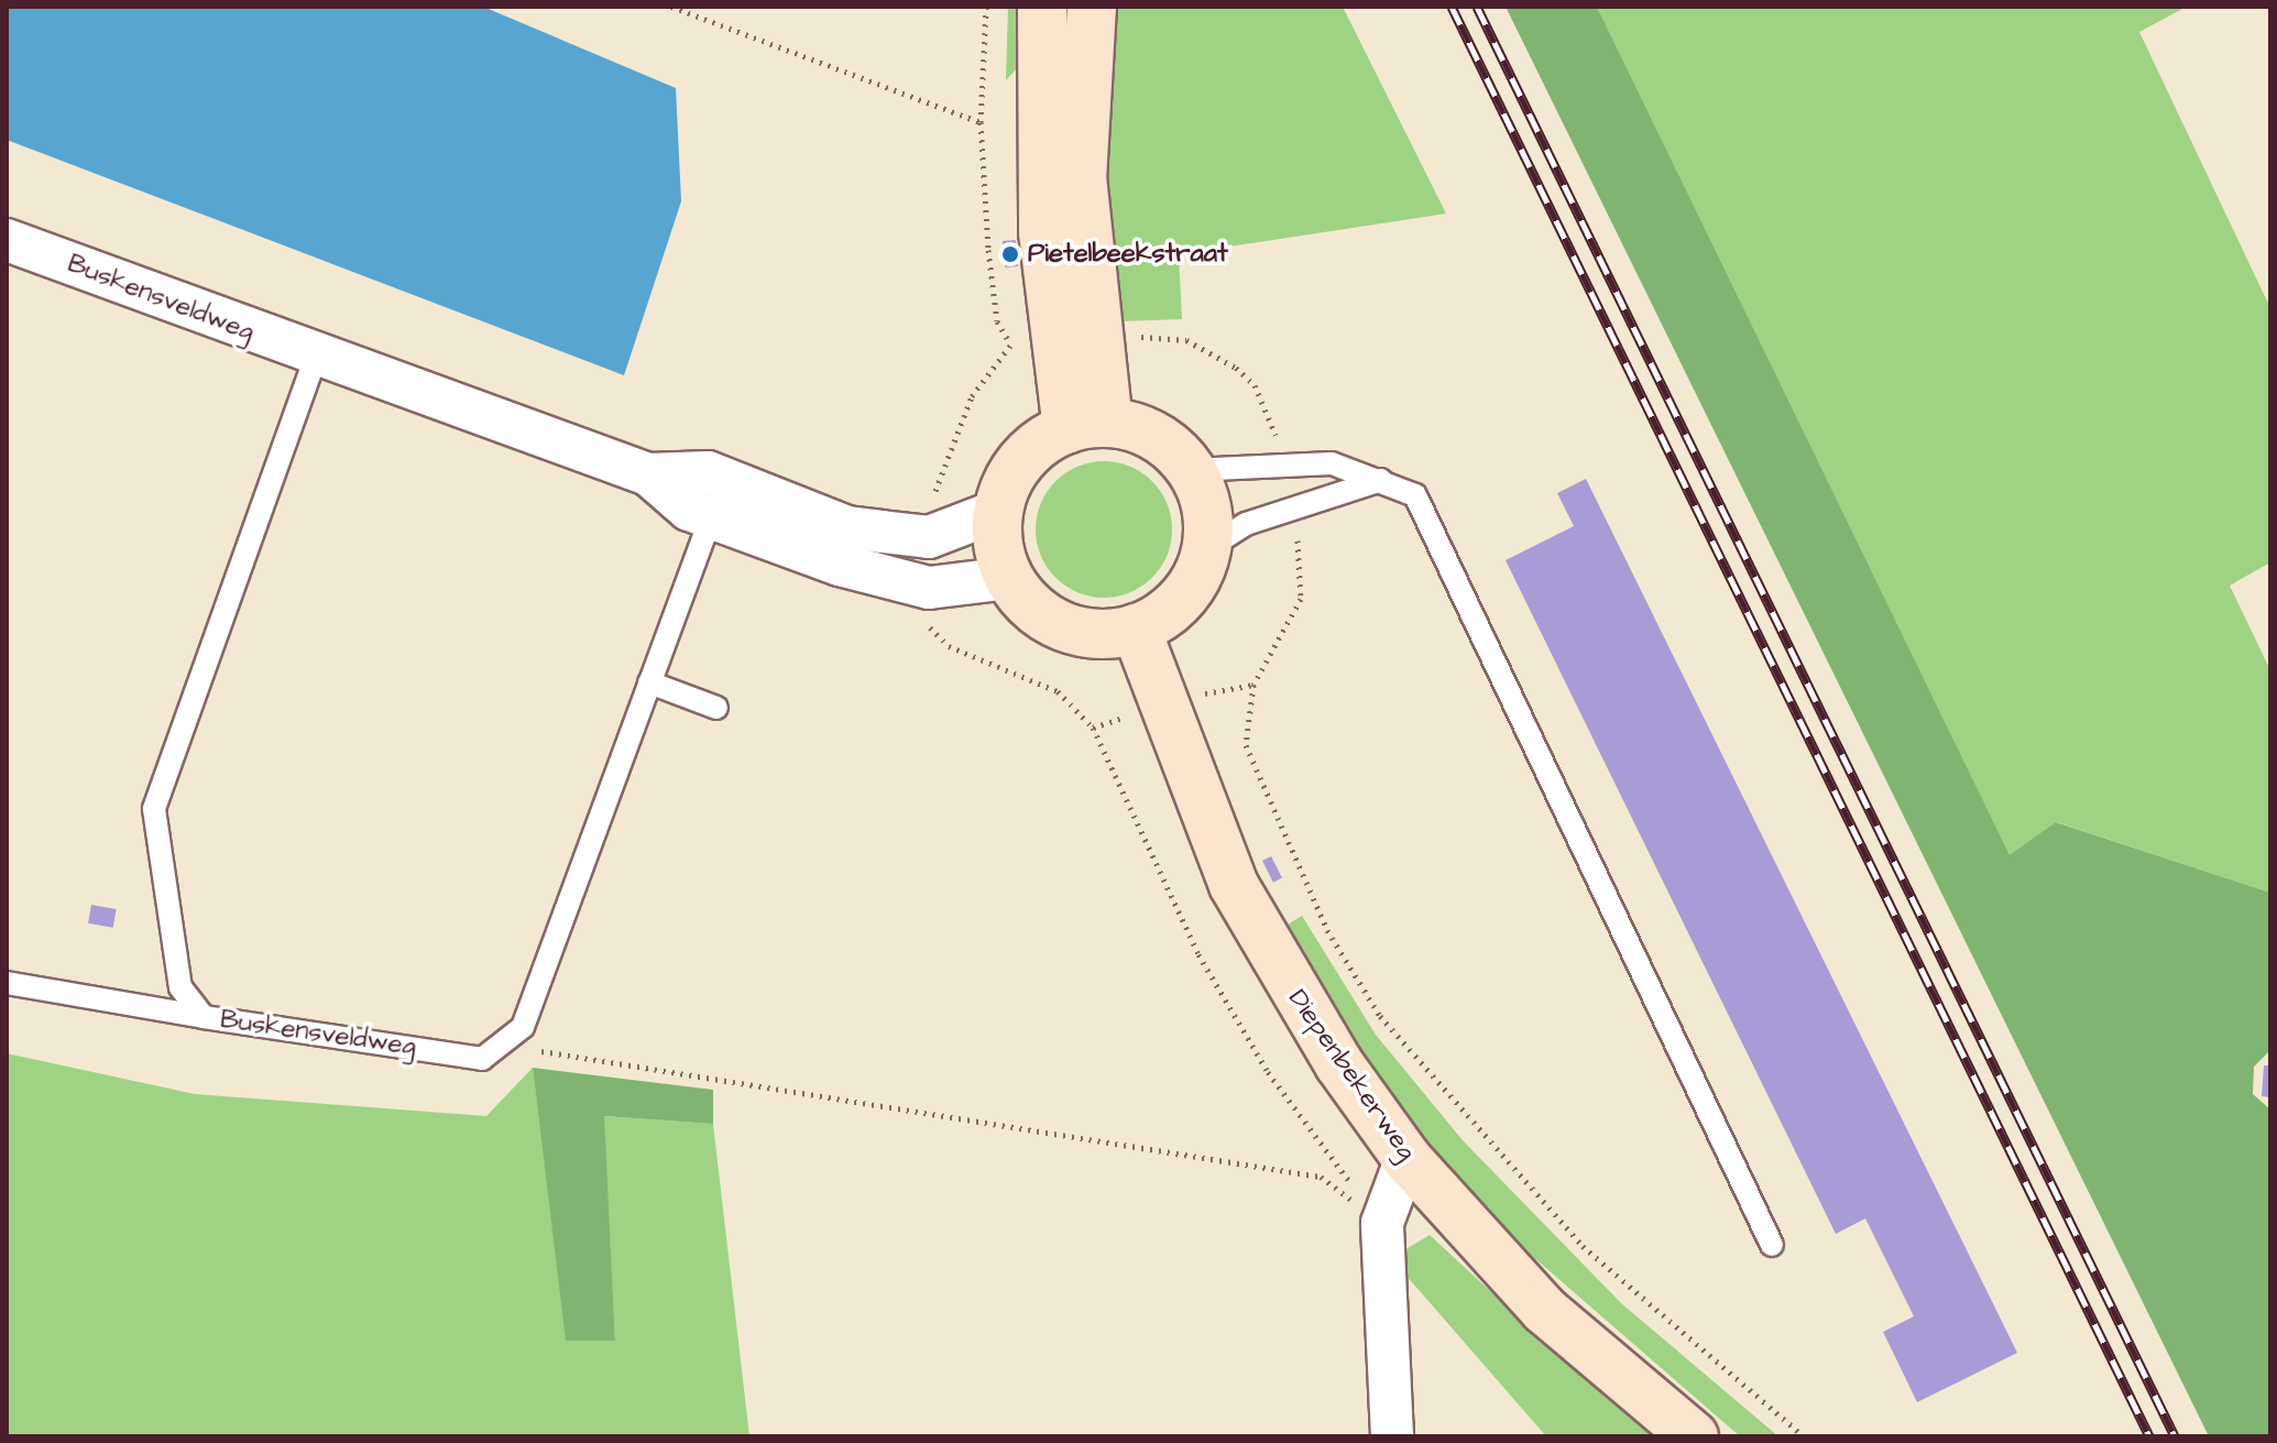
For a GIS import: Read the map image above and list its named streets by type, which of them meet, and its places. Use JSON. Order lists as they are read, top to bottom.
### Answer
{
  "streets": {
    "main road": ["Diepenbekerweg"],
    "street": ["Buskensveldweg"]
  },
  "crossings": [
    ["Buskensveldweg", "Diepenbekerweg"]
  ],
  "places": ["Pietelbeekstraat"]
}
